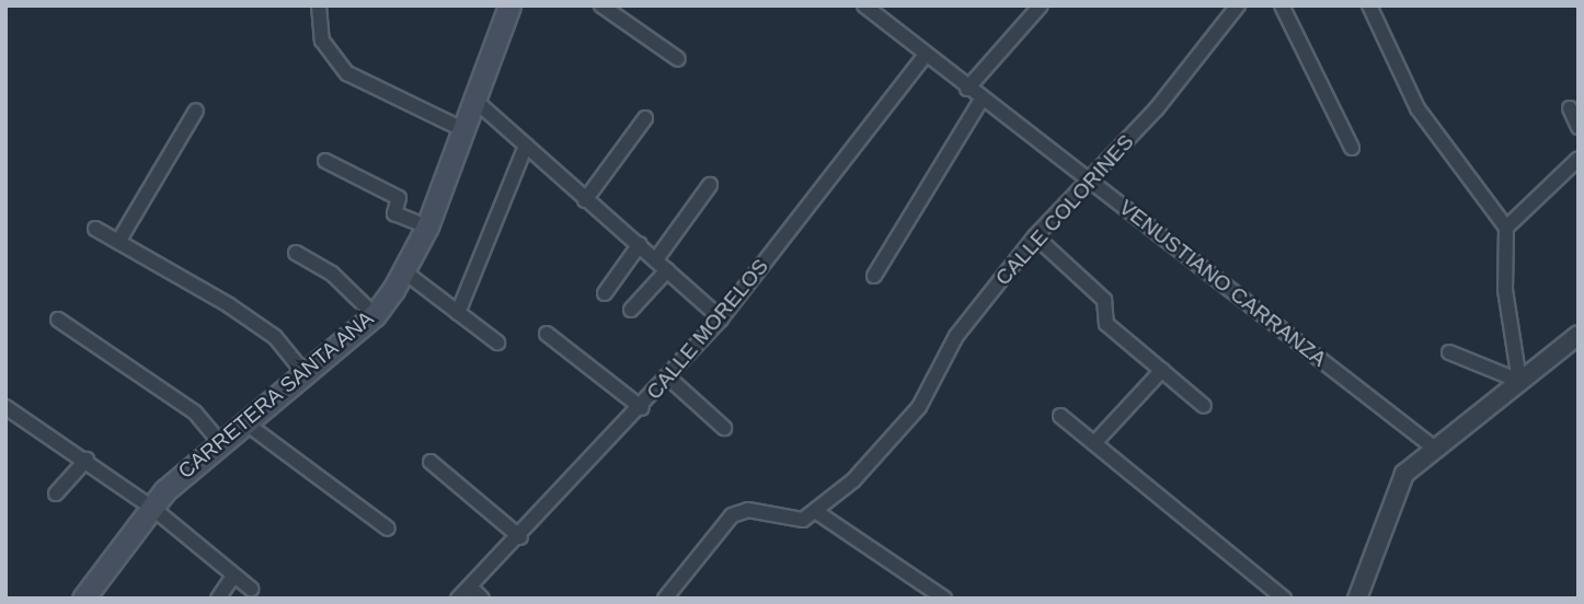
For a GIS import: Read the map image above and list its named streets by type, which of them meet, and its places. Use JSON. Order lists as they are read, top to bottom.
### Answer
{
  "streets": {
    "main road": ["CARRETERA SANTA ANA"],
    "street": ["CALLE COLORINES", "VENUSTIANO CARRANZA", "CALLE MORELOS"]
  },
  "crossings": [
    ["CALLE COLORINES", "VENUSTIANO CARRANZA"],
    ["VENUSTIANO CARRANZA", "CALLE MORELOS"]
  ]
}
